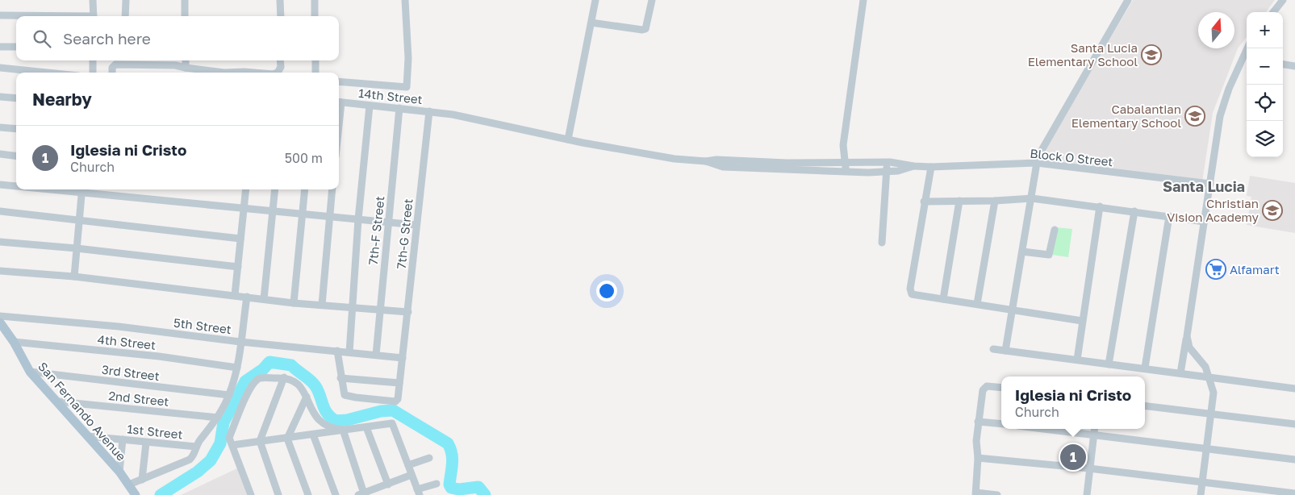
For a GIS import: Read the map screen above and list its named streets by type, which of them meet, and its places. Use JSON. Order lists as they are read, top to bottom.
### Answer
{
  "streets": {
    "main road": ["San Fernando Avenue"],
    "street": [
      "14th Street",
      "Block O Street",
      "7th-F Street",
      "7th-G Street",
      "5th Street",
      "4th Street",
      "3rd Street",
      "2nd Street",
      "1st Street"
    ]
  },
  "crossings": [
    ["14th Street", "7th-F Street"],
    ["14th Street", "7th-G Street"],
    ["7th-F Street", "5th Street"],
    ["7th-G Street", "5th Street"],
    ["4th Street", "San Fernando Avenue"],
    ["3rd Street", "San Fernando Avenue"],
    ["2nd Street", "San Fernando Avenue"],
    ["San Fernando Avenue", "1st Street"]
  ],
  "districts": ["Santa Lucia"],
  "places": {
    "school or university": ["Santa Lucia Elementary School", "Cabalantian Elementary School", "Christian Vision Academy"],
    "supermarket": ["Alfamart"]
  },
  "north": "top",
  "page": {
    "map_buttons": ["+", "−"],
    "search": "Search here",
    "heading": "Nearby",
    "list": [
      {
        "mark": "1",
        "name": "Iglesia ni Cristo",
        "note": "Church",
        "value": "500 m"
      }
    ],
    "popup": ["Iglesia ni Cristo", "Church"],
    "pins": "1"
  }
}
